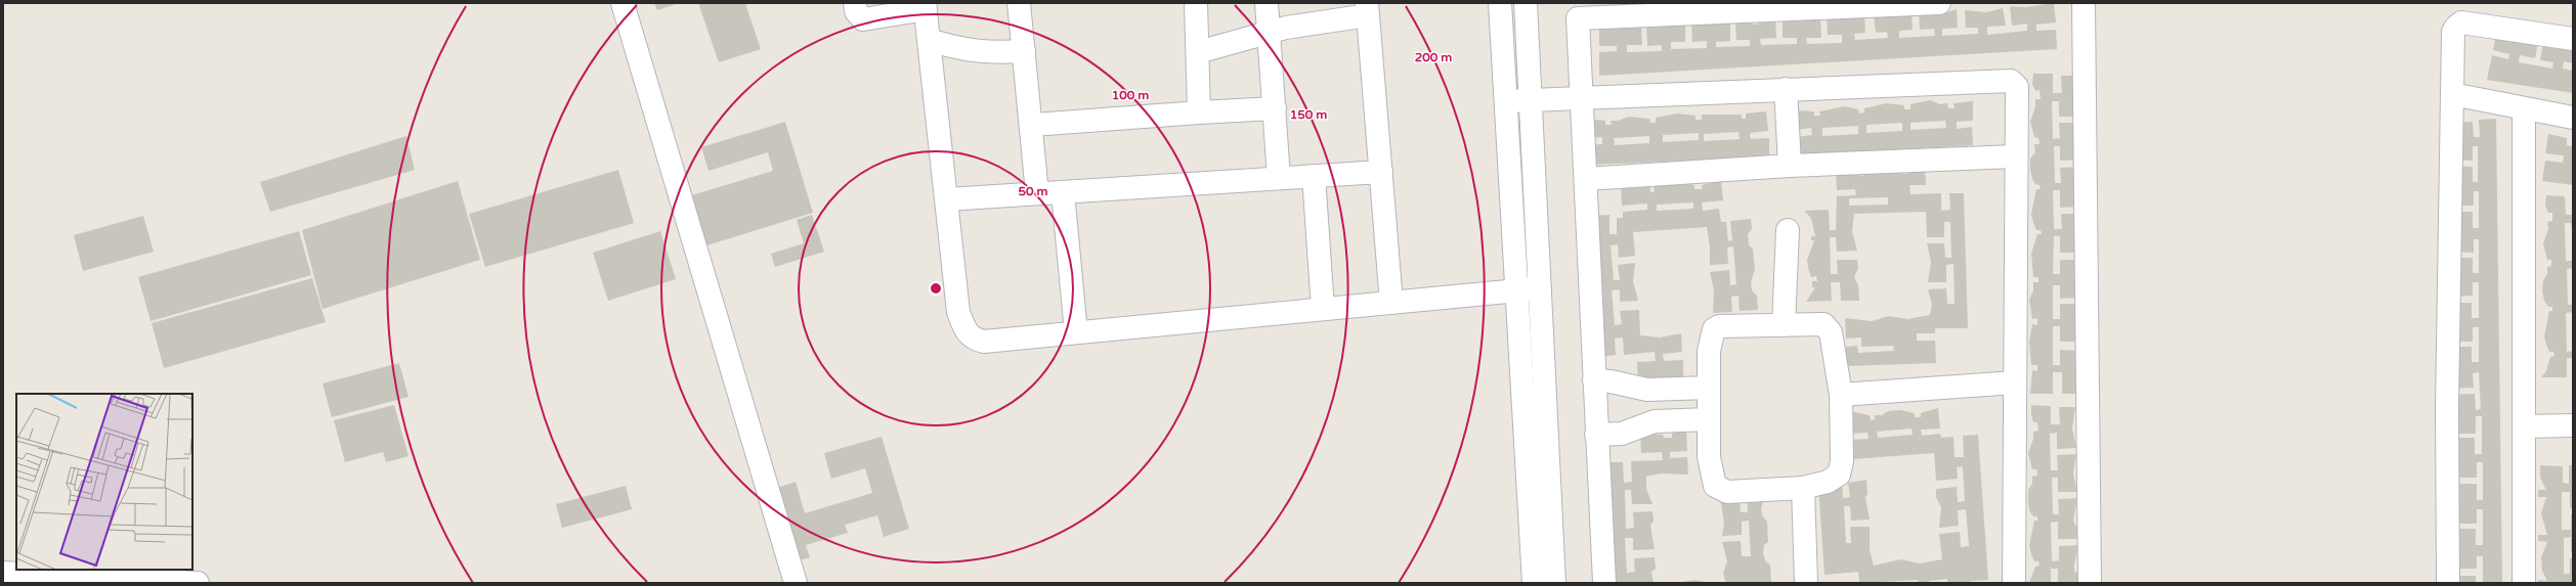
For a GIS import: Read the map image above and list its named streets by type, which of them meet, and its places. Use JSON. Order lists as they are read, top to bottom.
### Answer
{
  "rings": [
    "200 m",
    "100 m",
    "150 m",
    "50 m"
  ]
}
